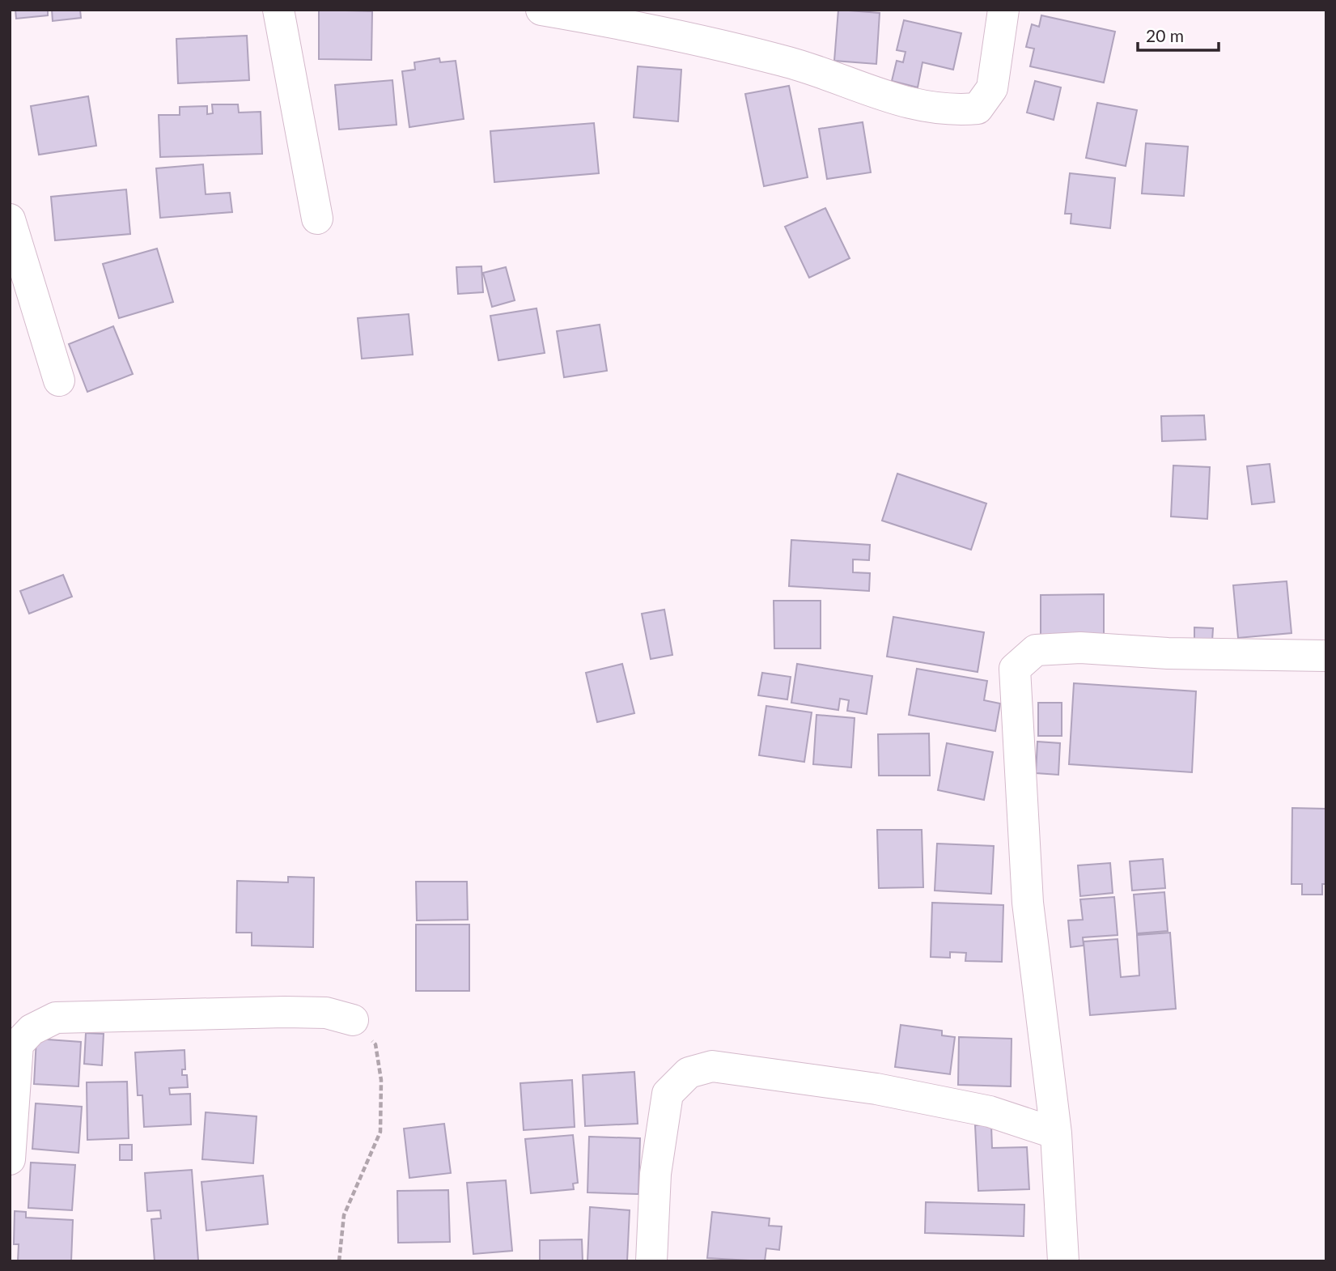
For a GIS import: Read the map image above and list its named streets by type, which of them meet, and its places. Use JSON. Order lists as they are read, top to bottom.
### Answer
{
  "scale_bar": "20 m"
}
